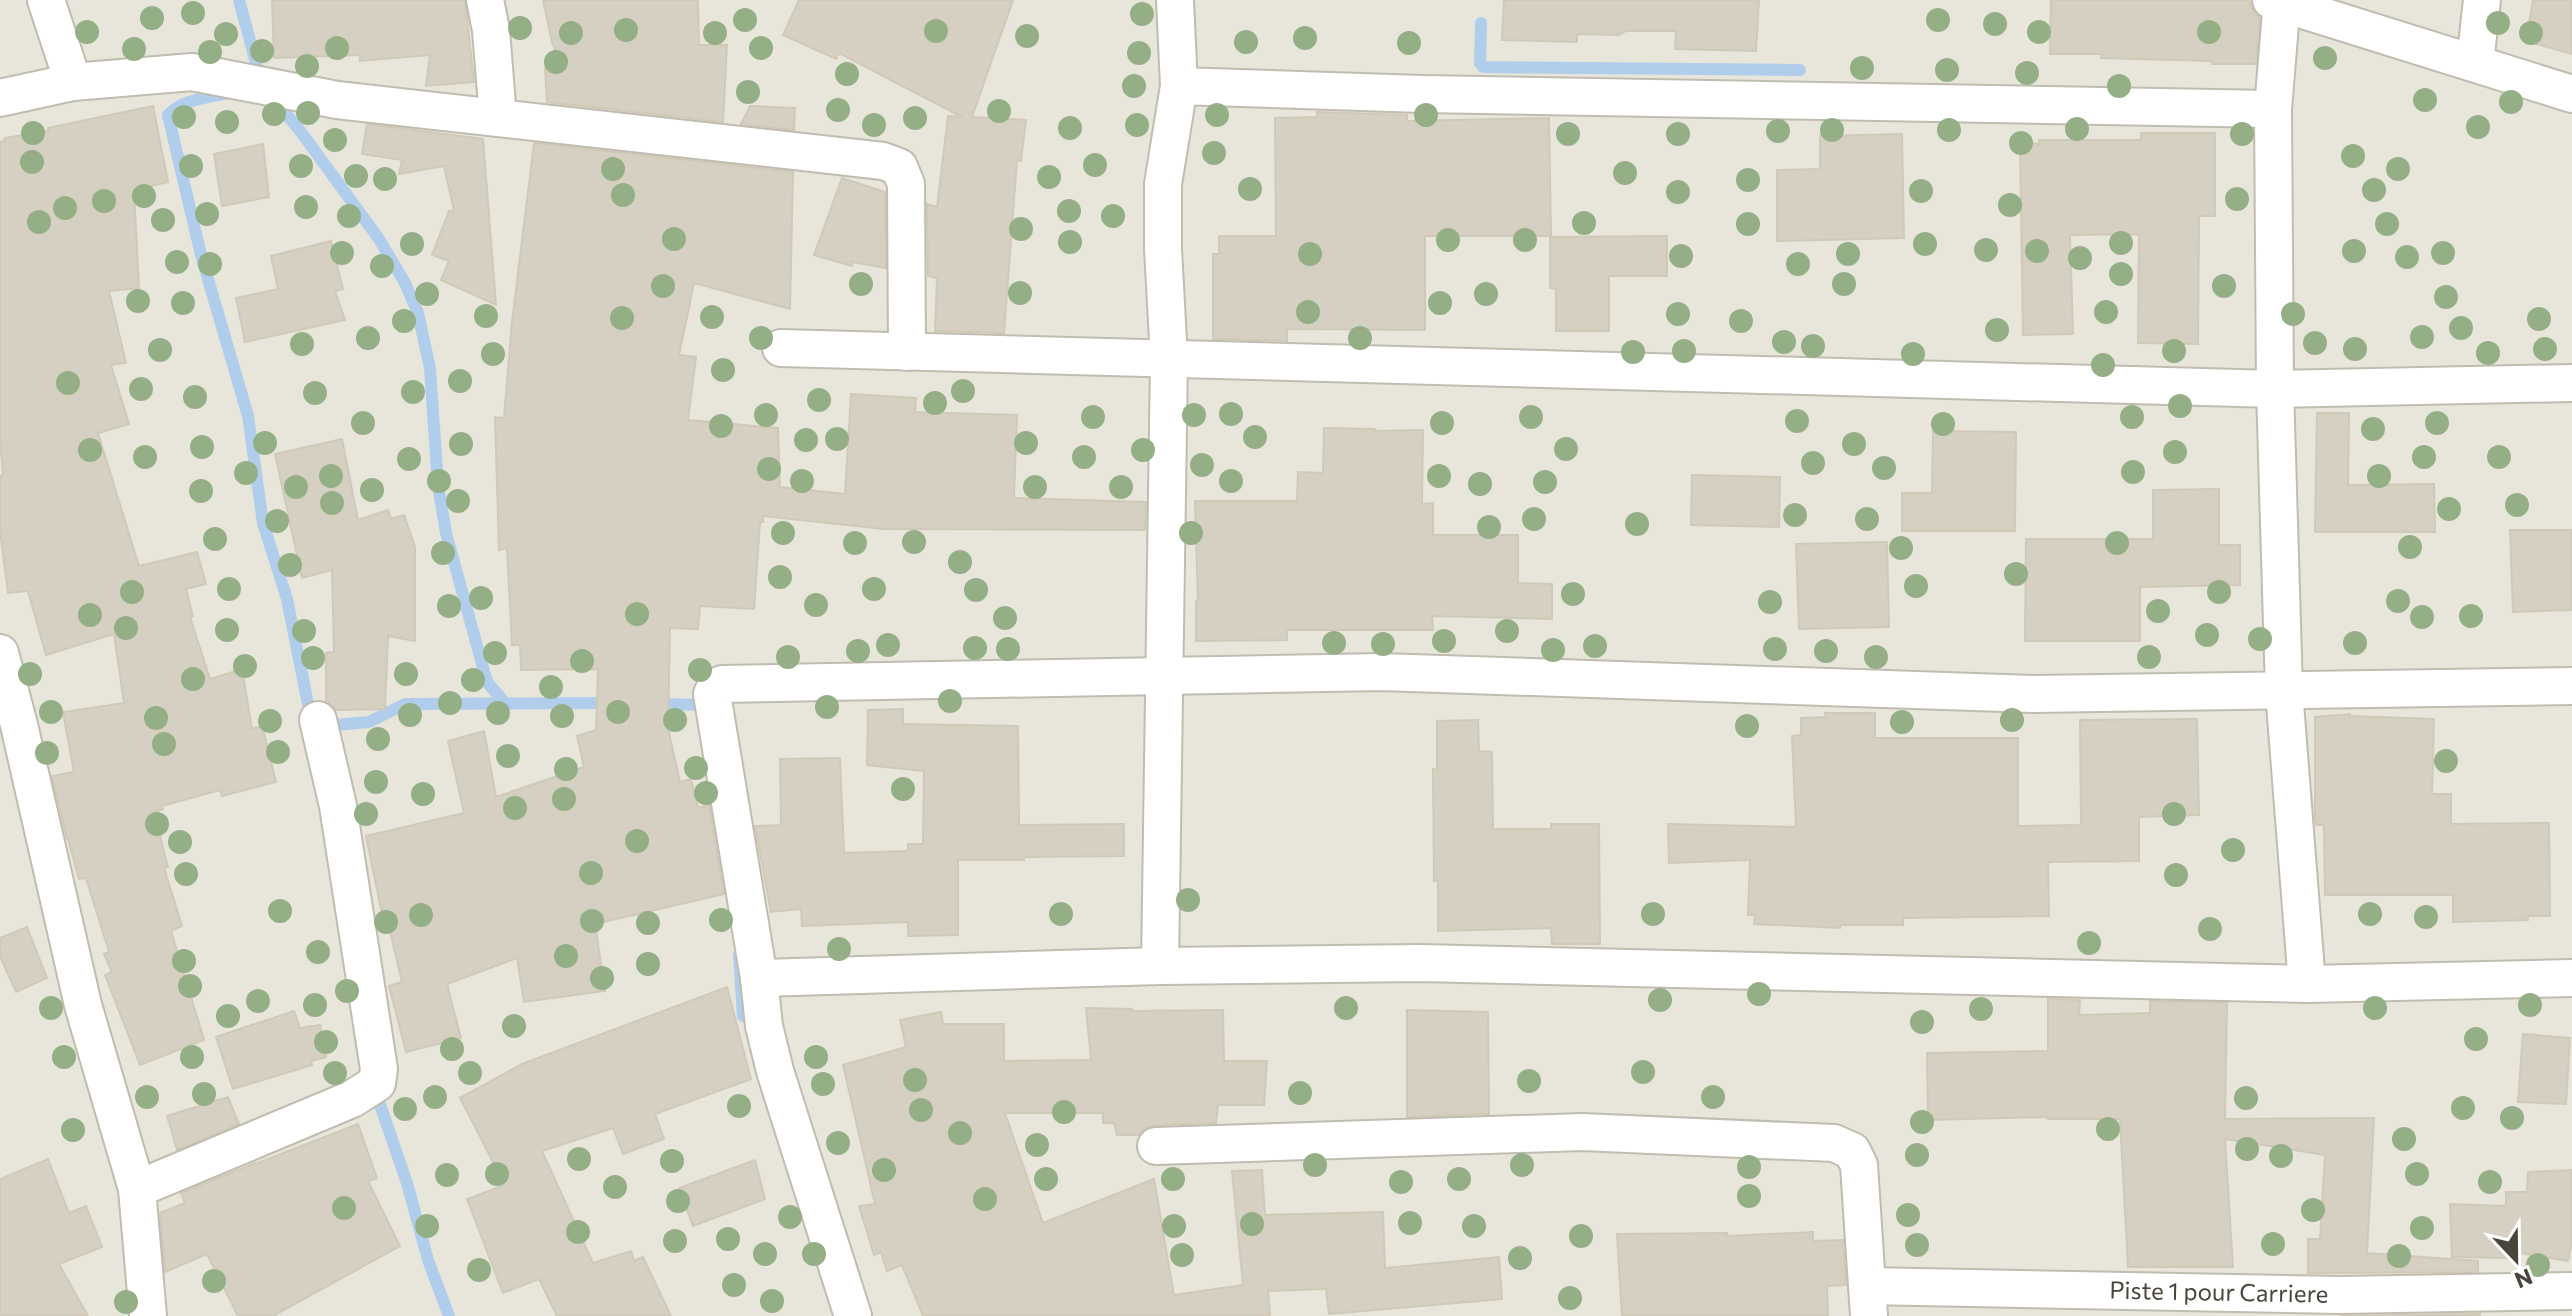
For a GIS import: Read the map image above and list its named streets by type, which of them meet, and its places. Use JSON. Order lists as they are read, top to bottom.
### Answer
{
  "streets": {
    "street": ["Piste 1 pour Carriere"]
  },
  "north": "bottom"
}
